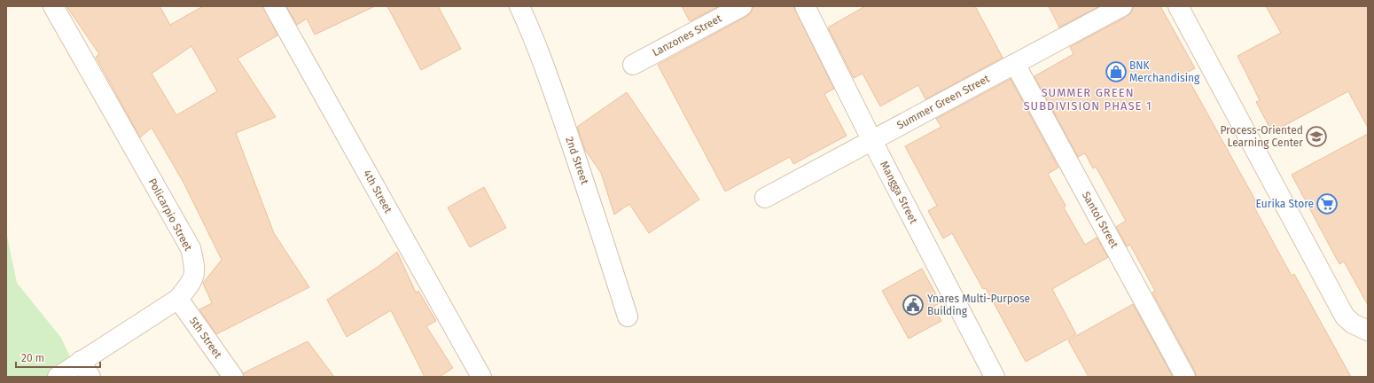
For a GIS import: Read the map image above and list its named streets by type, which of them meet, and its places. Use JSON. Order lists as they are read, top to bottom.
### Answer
{
  "streets": {
    "street": [
      "Lanzones Street",
      "Summer Green Street",
      "2nd Street",
      "4th Street",
      "Mangga Street",
      "Policarpio Street",
      "Santol Street",
      "5th Street"
    ]
  },
  "crossings": [
    ["Summer Green Street", "Mangga Street"],
    ["Summer Green Street", "Santol Street"],
    ["Policarpio Street", "5th Street"]
  ],
  "districts": ["SUMMER GREEN SUBDIVISION PHASE 1"],
  "places": {
    "shop": ["BNK Merchandising"],
    "school or university": ["Process-Oriented Learning Center"],
    "supermarket": ["Eurika Store"],
    "public building": ["Ynares Multi-Purpose Building"]
  },
  "scale_bar": "20 m"
}
